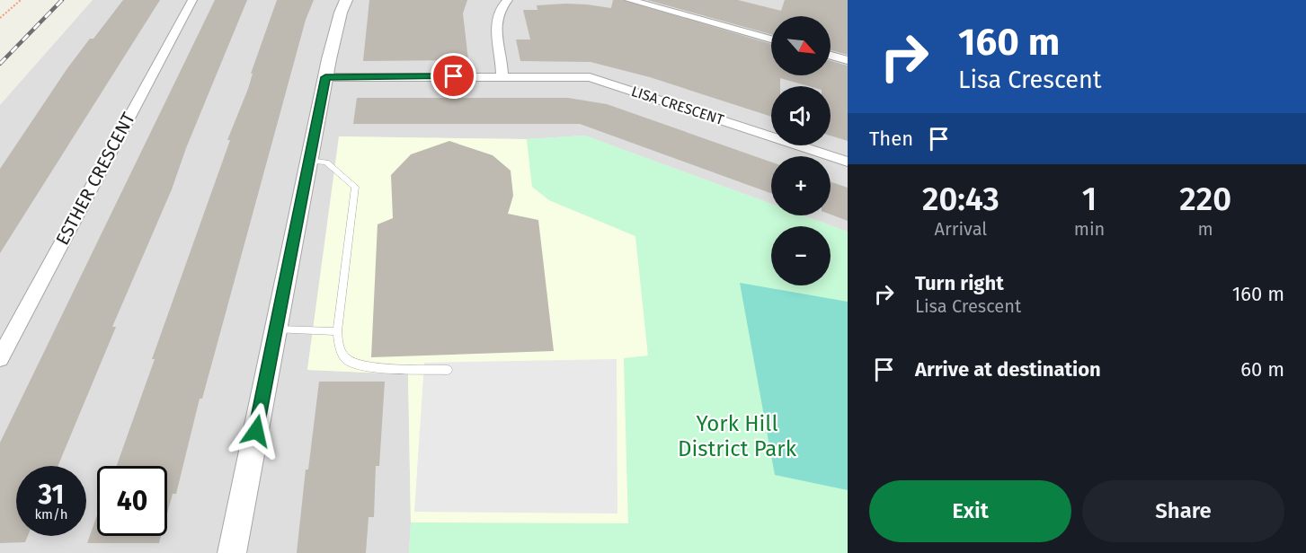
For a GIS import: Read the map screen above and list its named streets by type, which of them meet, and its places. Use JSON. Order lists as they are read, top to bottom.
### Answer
{
  "streets": {
    "street": ["LISA CRESCENT", "ESTHER CRESCENT"]
  },
  "parks": ["York Hill District Park"],
  "north": "bottom right",
  "page": {
    "turn": ["160 m", "Lisa Crescent"],
    "map_buttons": ["+", "−"],
    "then": "Then",
    "eta": [
      "20:43",
      "Arrival",
      "1",
      "min",
      "220",
      "m"
    ],
    "list": [
      {
        "name": "Turn right",
        "note": "Lisa Crescent",
        "value": "160 m"
      },
      {
        "name": "Arrive at destination",
        "value": "60 m"
      }
    ],
    "speed": "31 km/h",
    "limit": "40",
    "buttons": ["Exit", "Share"]
  }
}
